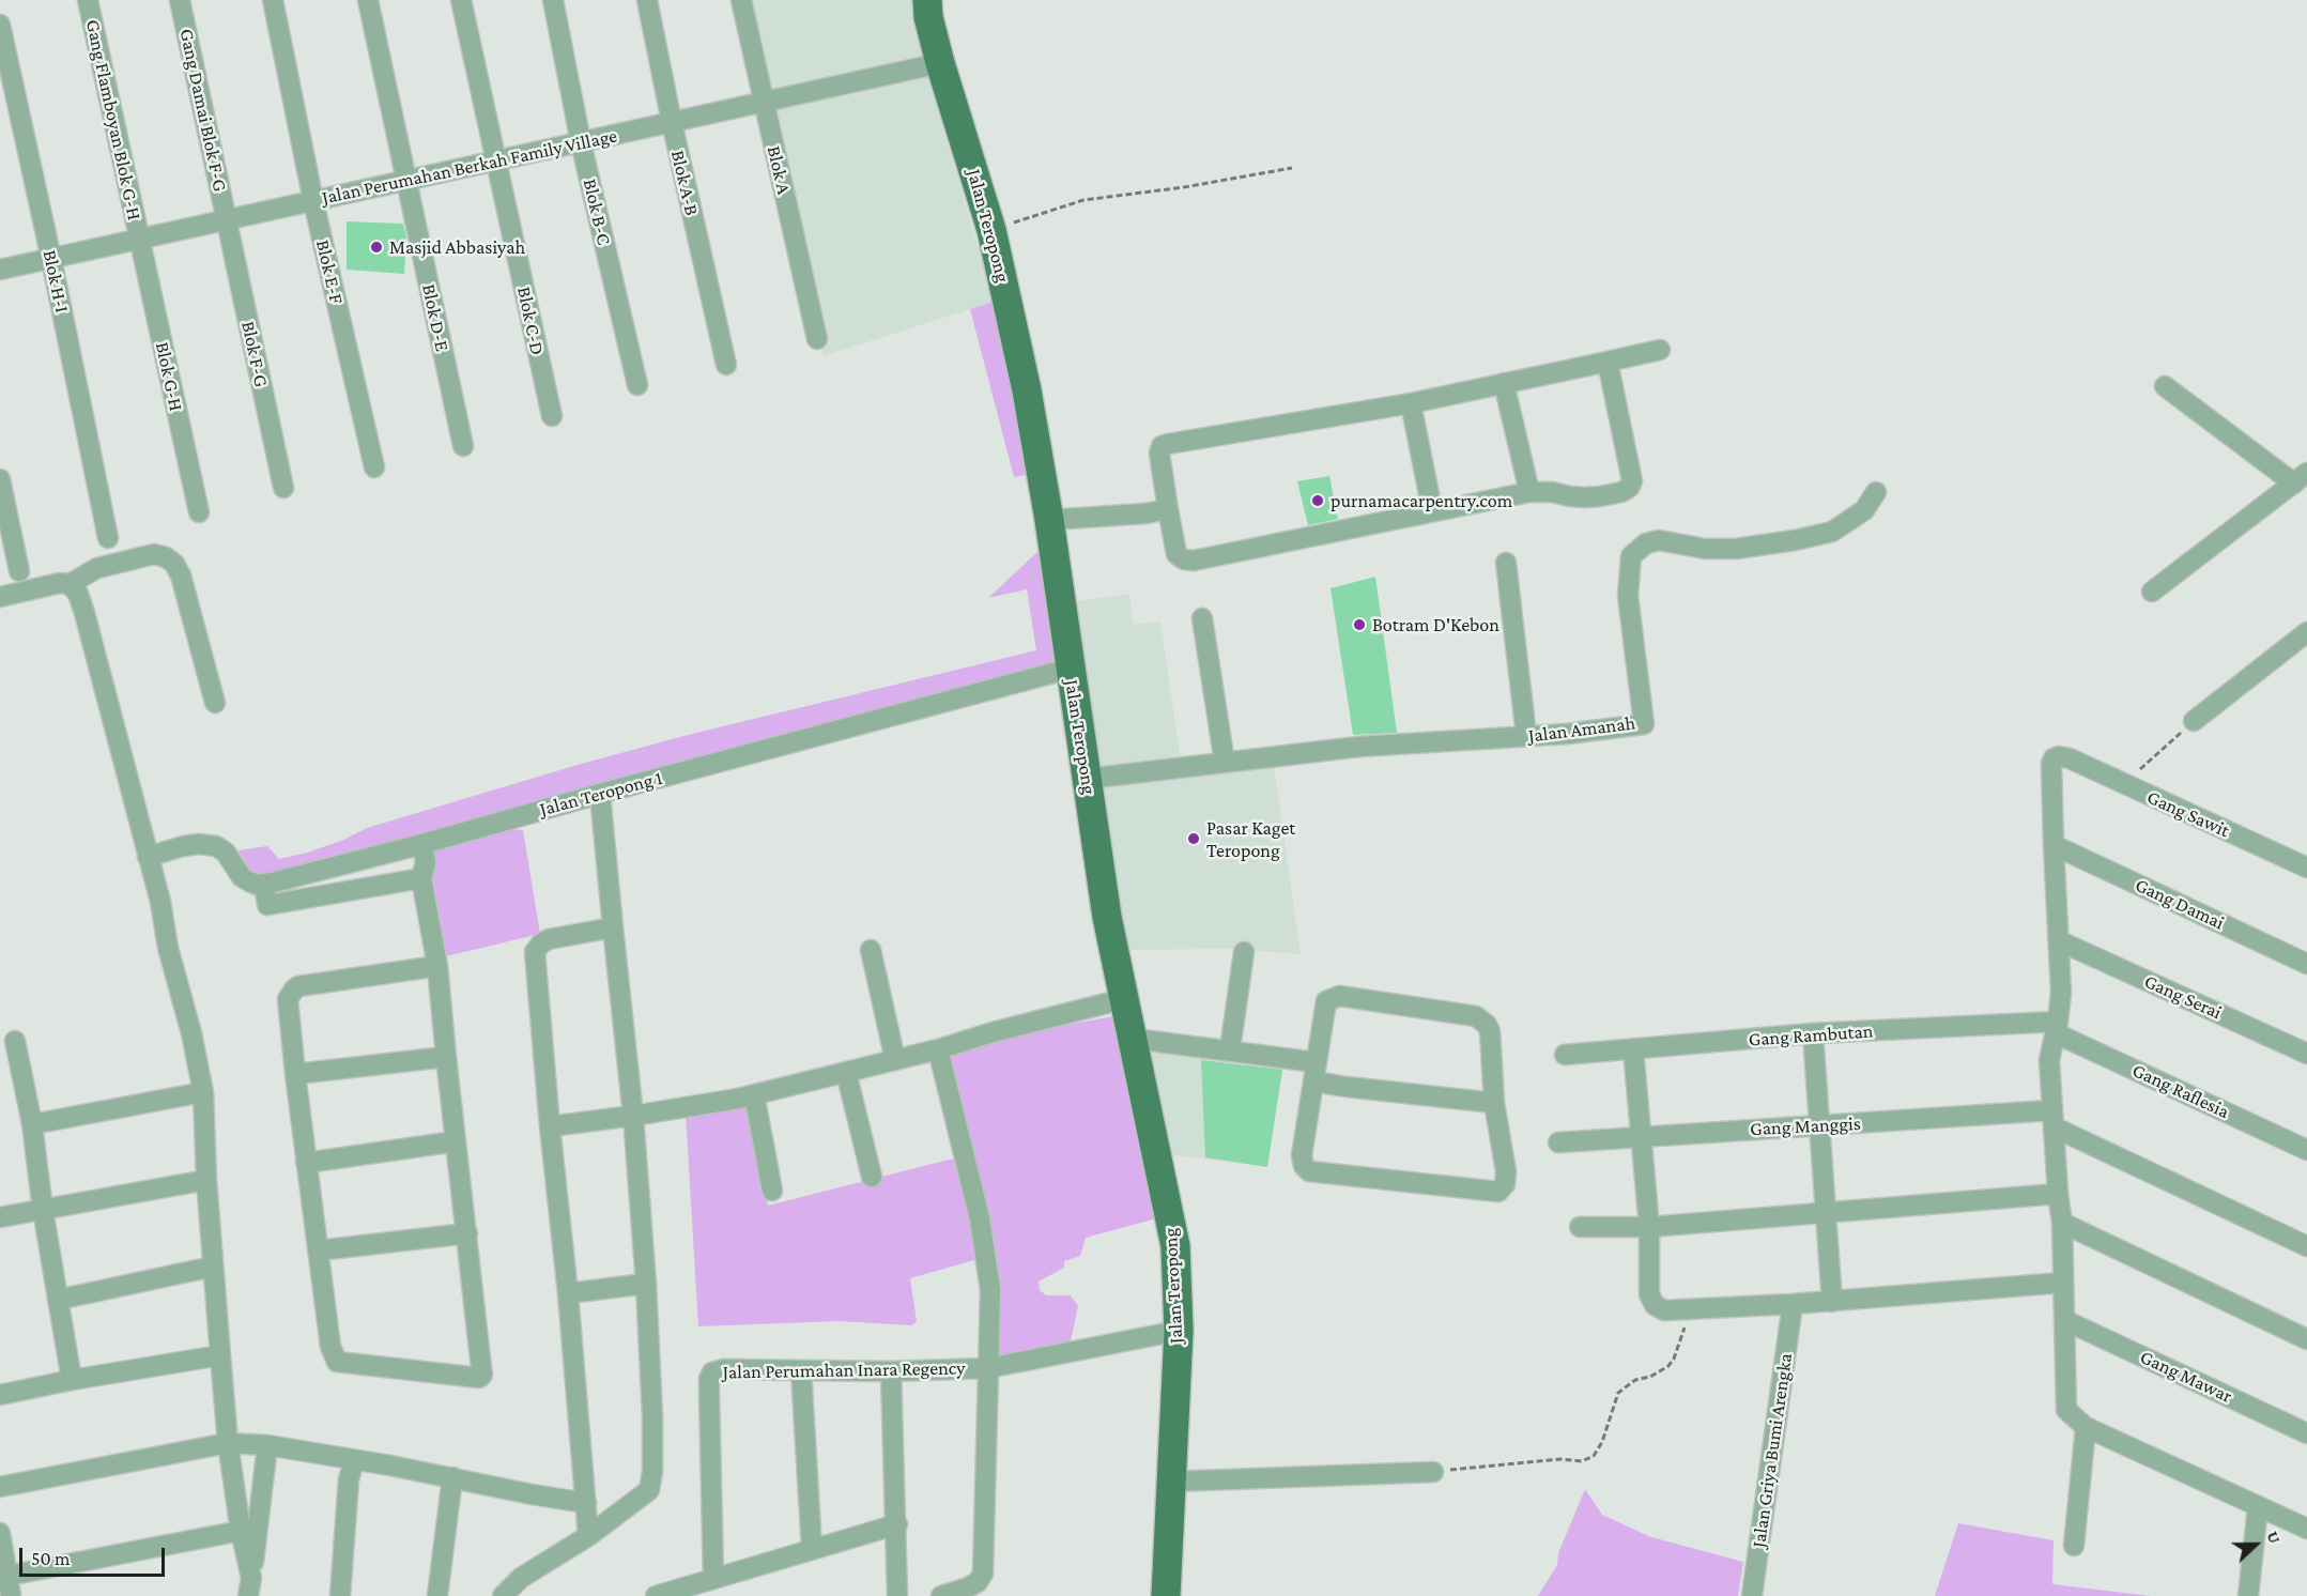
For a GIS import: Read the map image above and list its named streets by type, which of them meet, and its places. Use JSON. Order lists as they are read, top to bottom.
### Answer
{
  "streets": {
    "main road": ["Jalan Teropong"],
    "street": [
      "Gang Damai Blok F-G",
      "Gang Flamboyan Blok G-H",
      "Jalan Perumahan Berkah Family Village",
      "Blok A",
      "Blok A-B",
      "Blok B-C",
      "Blok E-F",
      "Blok H-I",
      "Blok D-E",
      "Blok C-D",
      "Blok F-G",
      "Blok G-H",
      "Jalan Amanah",
      "Jalan Teropong 1",
      "Gang Sawit",
      "Gang Damai",
      "Gang Serai",
      "Gang Rambutan",
      "Gang Raflesia",
      "Gang Manggis",
      "Jalan Perumahan Inara Regency",
      "Gang Mawar",
      "Jalan Griya Bumi Arengka"
    ]
  },
  "crossings": [
    ["Gang Damai Blok F-G", "Jalan Perumahan Berkah Family Village"],
    ["Gang Damai Blok F-G", "Blok F-G"],
    ["Gang Flamboyan Blok G-H", "Jalan Perumahan Berkah Family Village"],
    ["Gang Flamboyan Blok G-H", "Blok G-H"],
    ["Jalan Perumahan Berkah Family Village", "Blok A"],
    ["Jalan Perumahan Berkah Family Village", "Blok A-B"],
    ["Jalan Perumahan Berkah Family Village", "Blok B-C"],
    ["Jalan Perumahan Berkah Family Village", "Jalan Teropong"],
    ["Jalan Perumahan Berkah Family Village", "Blok E-F"],
    ["Jalan Perumahan Berkah Family Village", "Blok H-I"],
    ["Jalan Perumahan Berkah Family Village", "Blok D-E"],
    ["Jalan Perumahan Berkah Family Village", "Blok C-D"],
    ["Jalan Perumahan Berkah Family Village", "Blok F-G"],
    ["Jalan Perumahan Berkah Family Village", "Blok G-H"],
    ["Jalan Teropong", "Jalan Amanah"],
    ["Jalan Teropong", "Jalan Teropong 1"],
    ["Jalan Teropong", "Jalan Perumahan Inara Regency"],
    ["Gang Sawit", "Gang Damai"],
    ["Gang Rambutan", "Gang Raflesia"]
  ],
  "places": [
    "Masjid Abbasiyah",
    "purnamacarpentry.com",
    "Botram D'Kebon",
    "Pasar Kaget Teropong"
  ],
  "scale_bar": "50 m",
  "north": "right"
}
